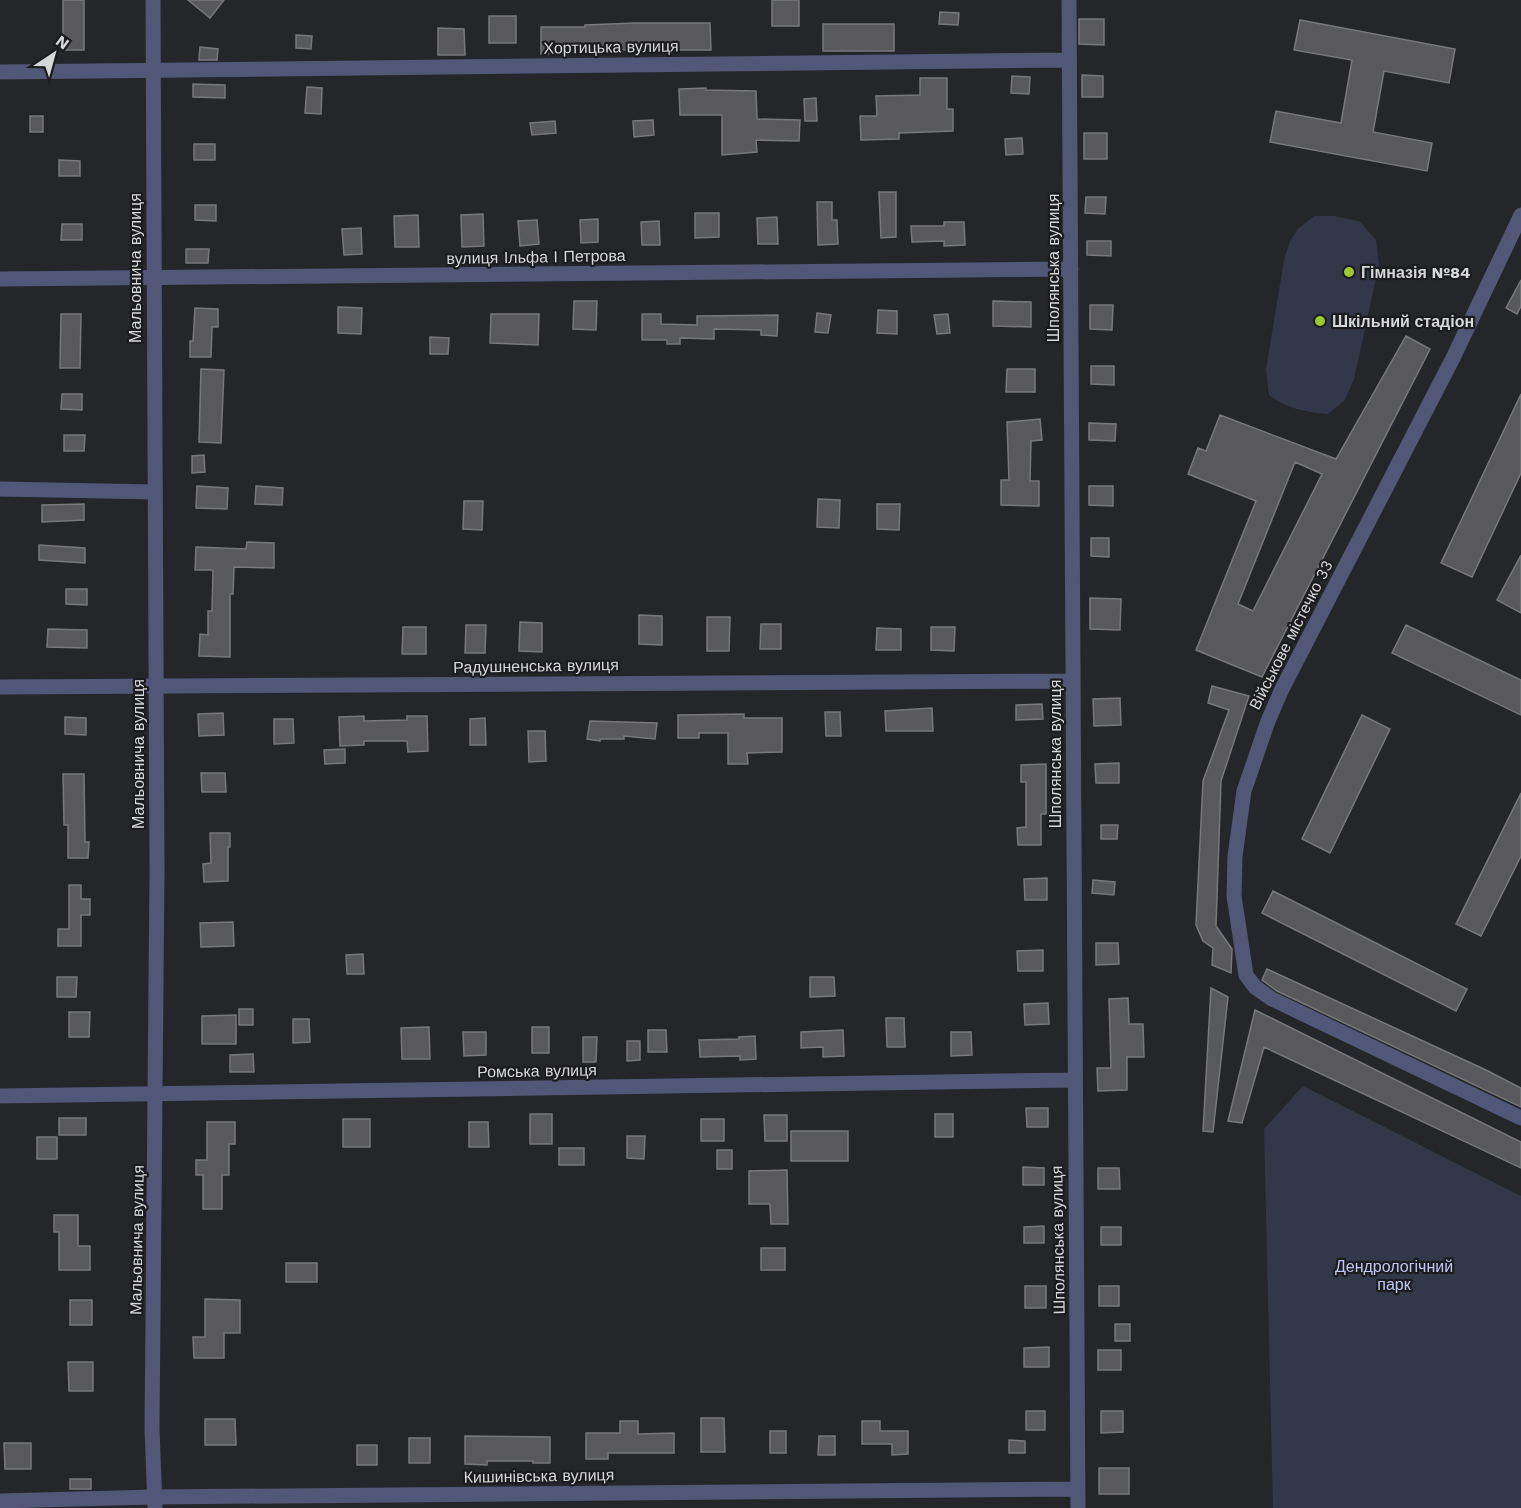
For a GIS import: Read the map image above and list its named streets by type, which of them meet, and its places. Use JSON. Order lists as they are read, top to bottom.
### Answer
{
  "streets": {
    "street": [
      "Хортицька вулиця",
      "вулиця Ільфа І Петрова",
      "Мальовнича вулиця",
      "Шполянська вулиця",
      "Військове містечко 33",
      "Радушненська вулиця",
      "Ромська вулиця",
      "Кишинівська вулиця"
    ]
  },
  "crossings": [
    ["Хортицька вулиця", "Мальовнича вулиця"],
    ["Хортицька вулиця", "Шполянська вулиця"],
    ["вулиця Ільфа І Петрова", "Мальовнича вулиця"],
    ["вулиця Ільфа І Петрова", "Шполянська вулиця"],
    ["Мальовнича вулиця", "Радушненська вулиця"],
    ["Мальовнича вулиця", "Ромська вулиця"],
    ["Мальовнича вулиця", "Кишинівська вулиця"],
    ["Шполянська вулиця", "Радушненська вулиця"],
    ["Шполянська вулиця", "Ромська вулиця"],
    ["Шполянська вулиця", "Кишинівська вулиця"]
  ],
  "parks": ["Дендрологічний парк"],
  "places": ["Гімназія №84", "Шкільний стадіон"],
  "north": "top right"
}
